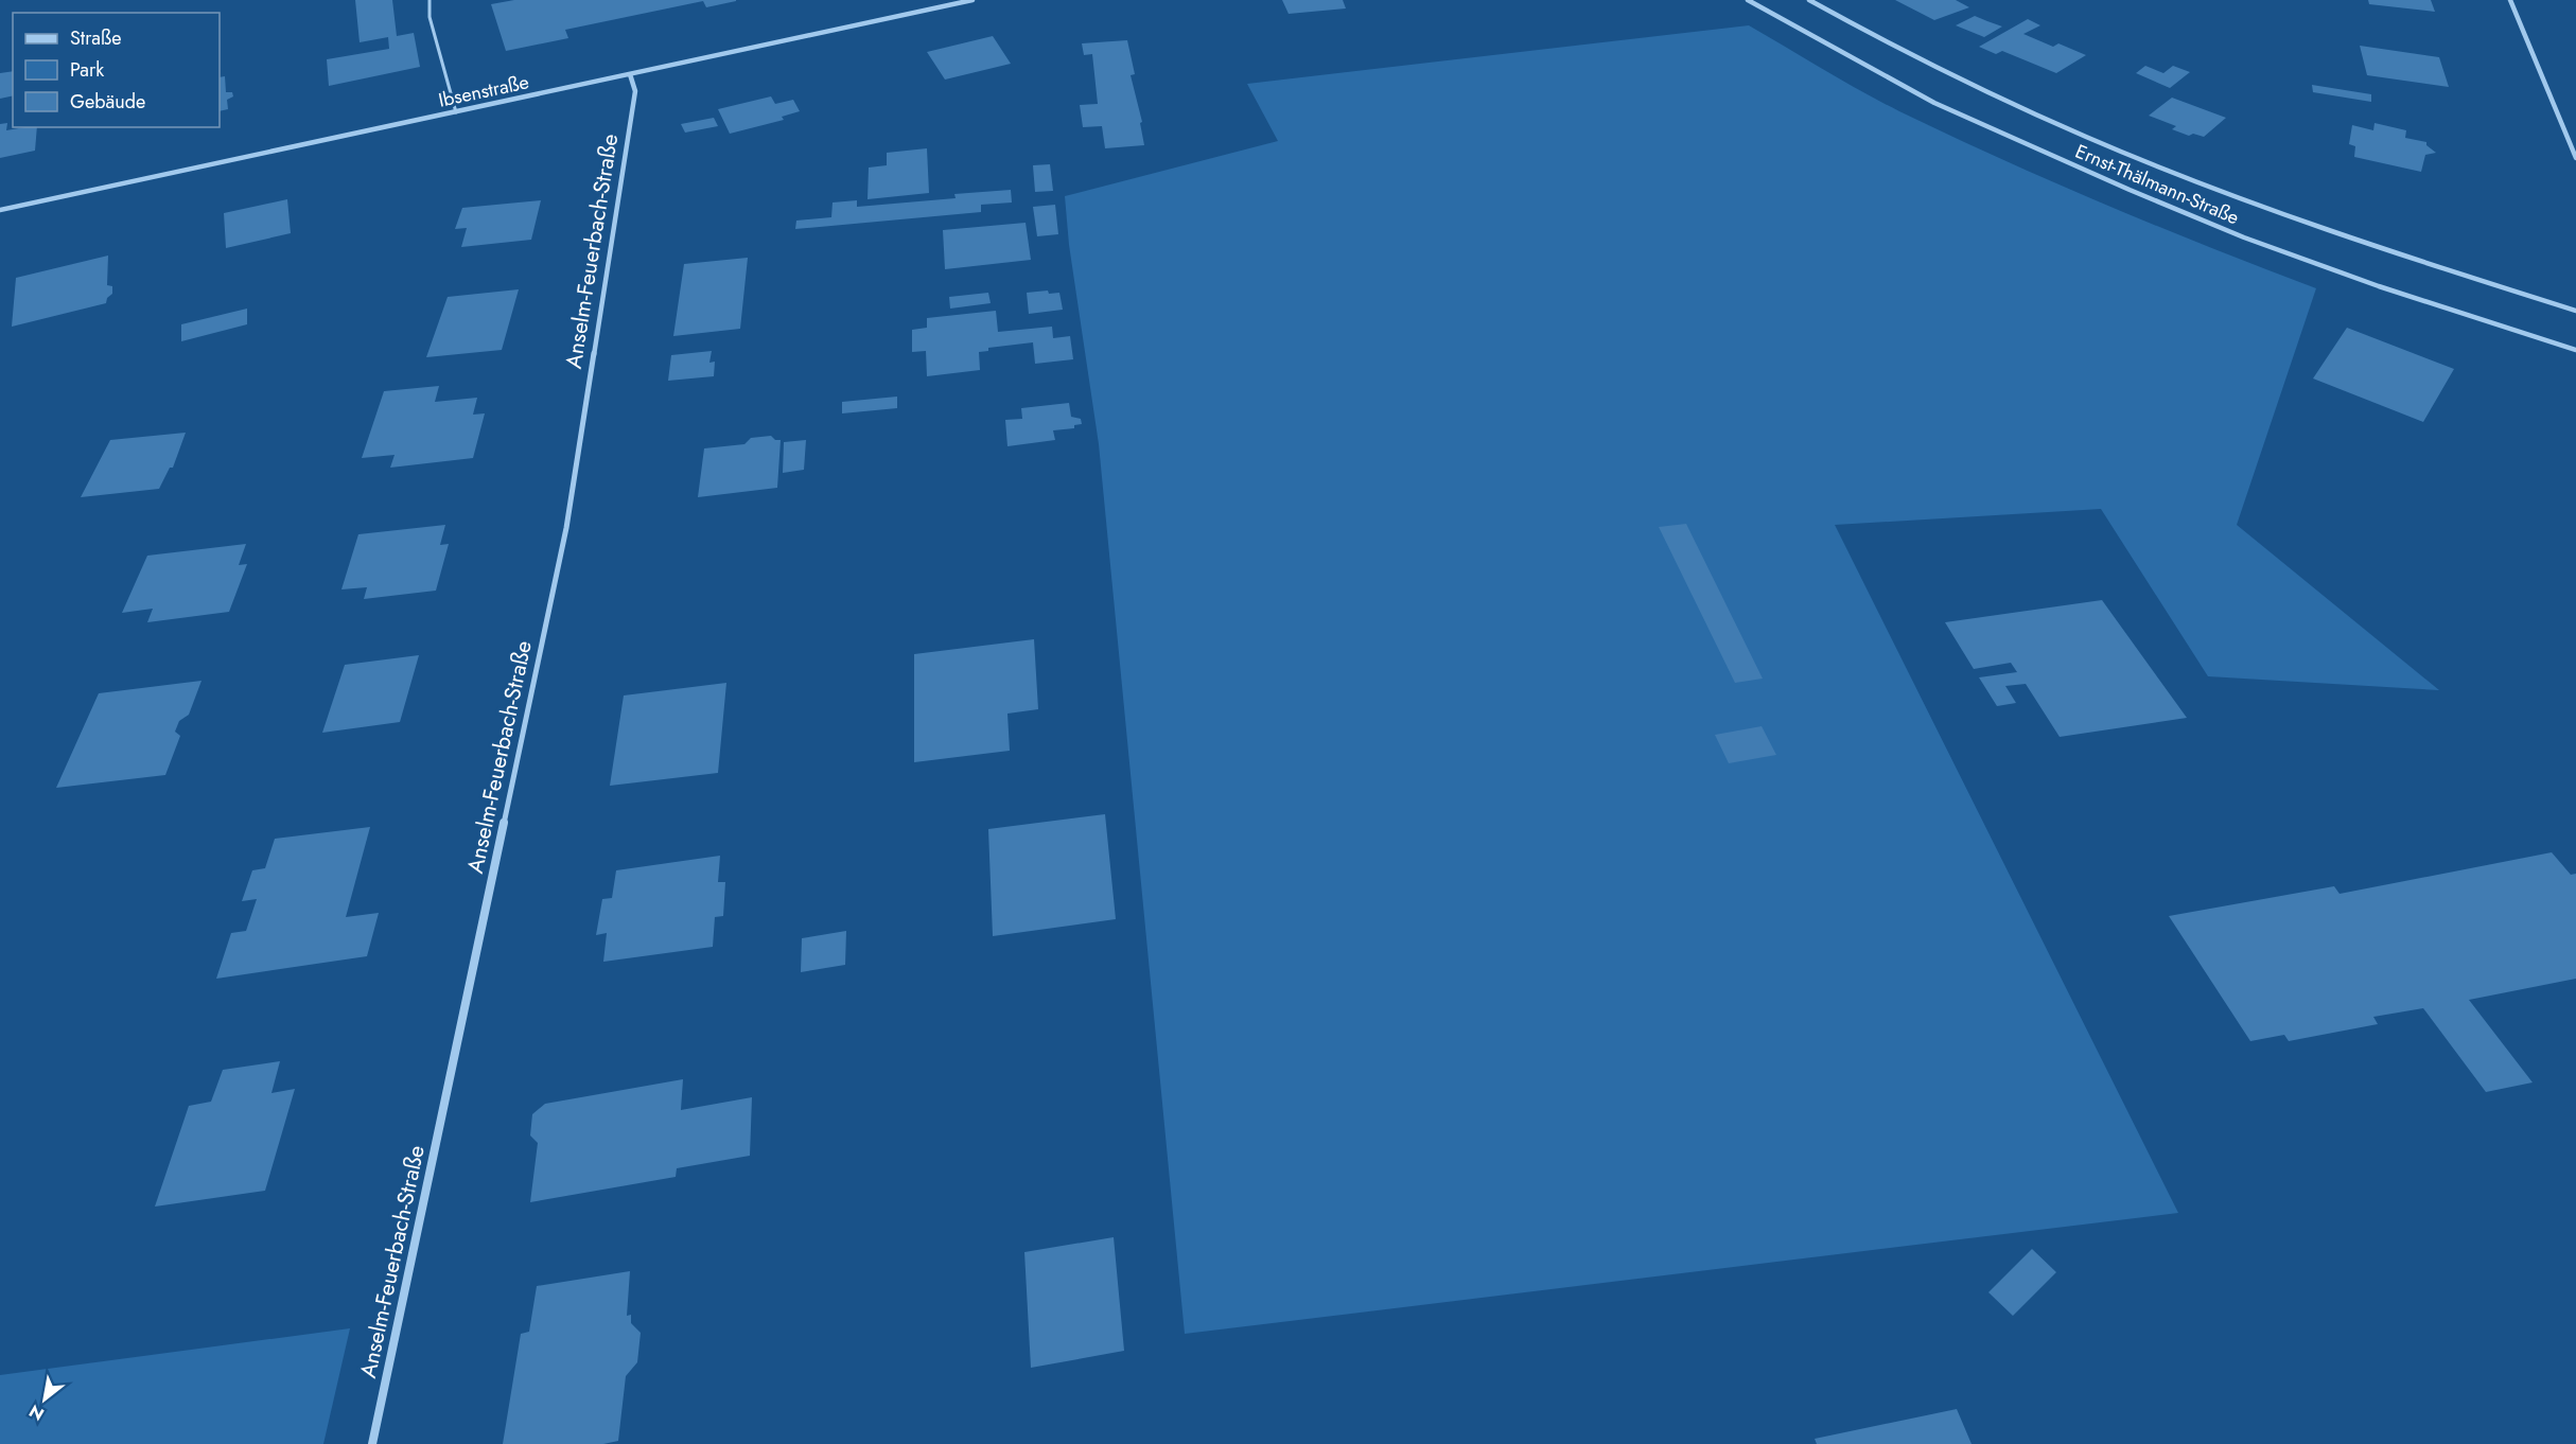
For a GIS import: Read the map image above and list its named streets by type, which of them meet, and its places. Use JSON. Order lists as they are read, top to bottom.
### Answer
{
  "streets": {
    "street": ["Ibsenstraße", "Ernst-Thälmann-Straße", "Anselm-Feuerbach-Straße"]
  },
  "crossings": [
    ["Ibsenstraße", "Anselm-Feuerbach-Straße"]
  ],
  "legend": ["Straße", "Park", "Gebäude"],
  "north": "bottom left"
}
